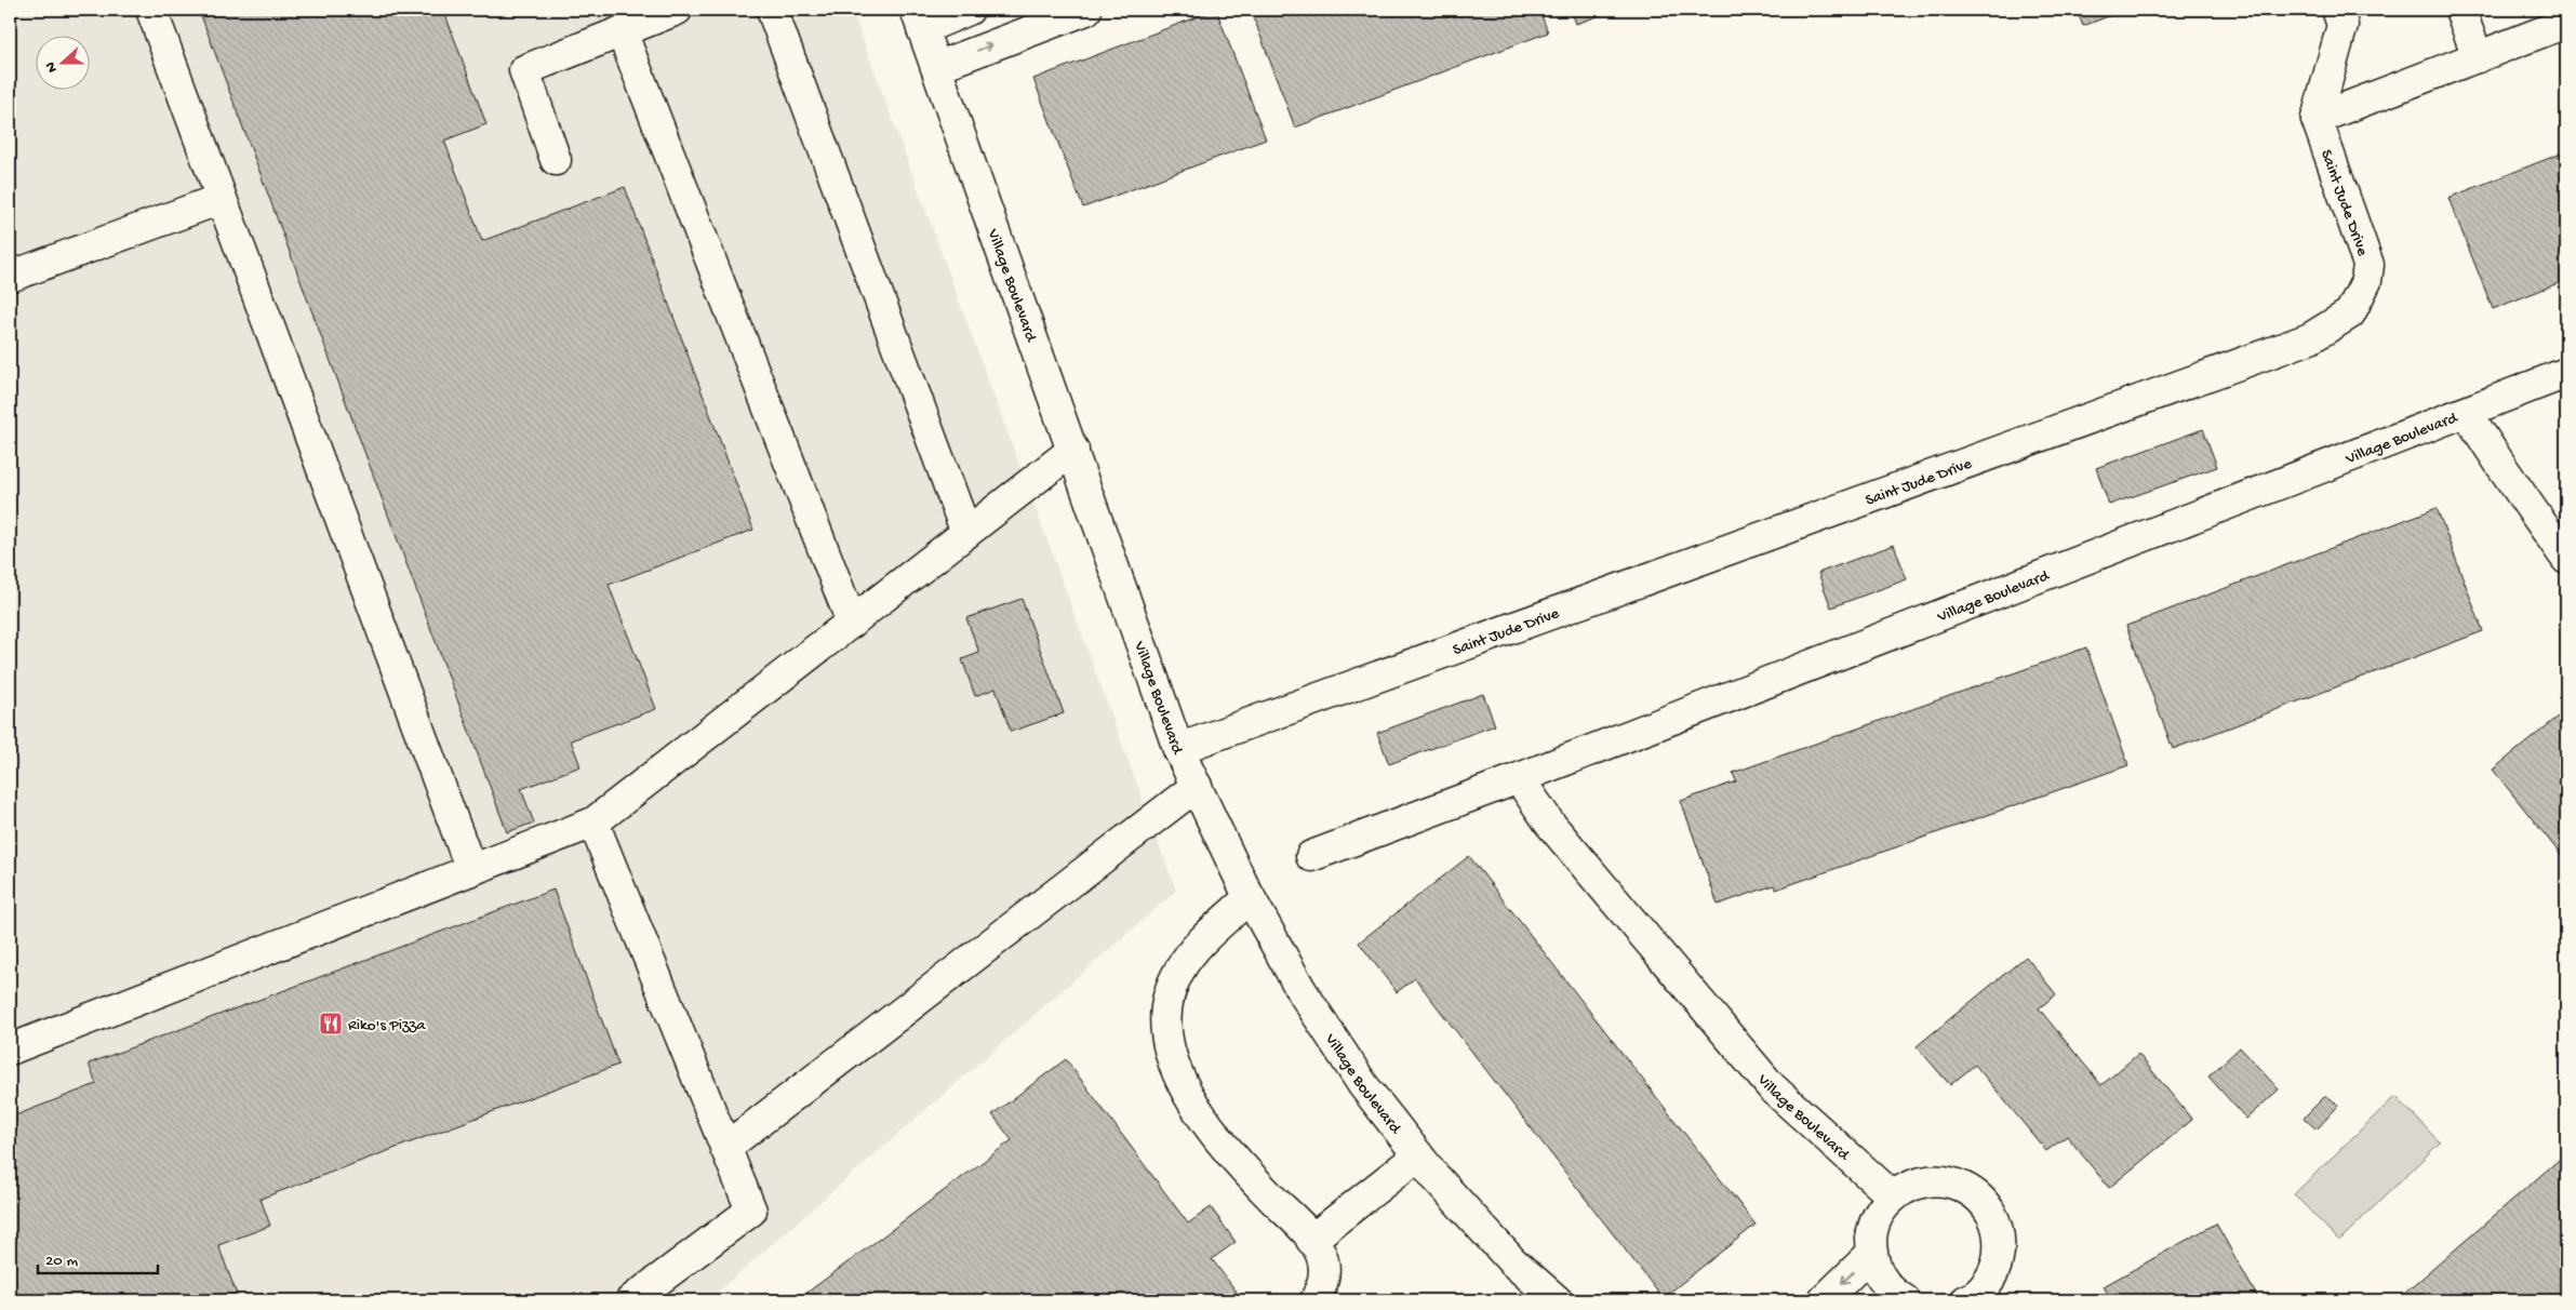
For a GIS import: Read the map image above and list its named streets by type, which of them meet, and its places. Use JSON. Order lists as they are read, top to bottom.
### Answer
{
  "streets": {
    "street": ["Saint Jude Drive", "Village Boulevard"]
  },
  "crossings": [
    ["Saint Jude Drive", "Village Boulevard"]
  ],
  "places": {
    "restaurant": ["Riko's Pizza"]
  },
  "scale_bar": "20 m",
  "north": "left"
}
